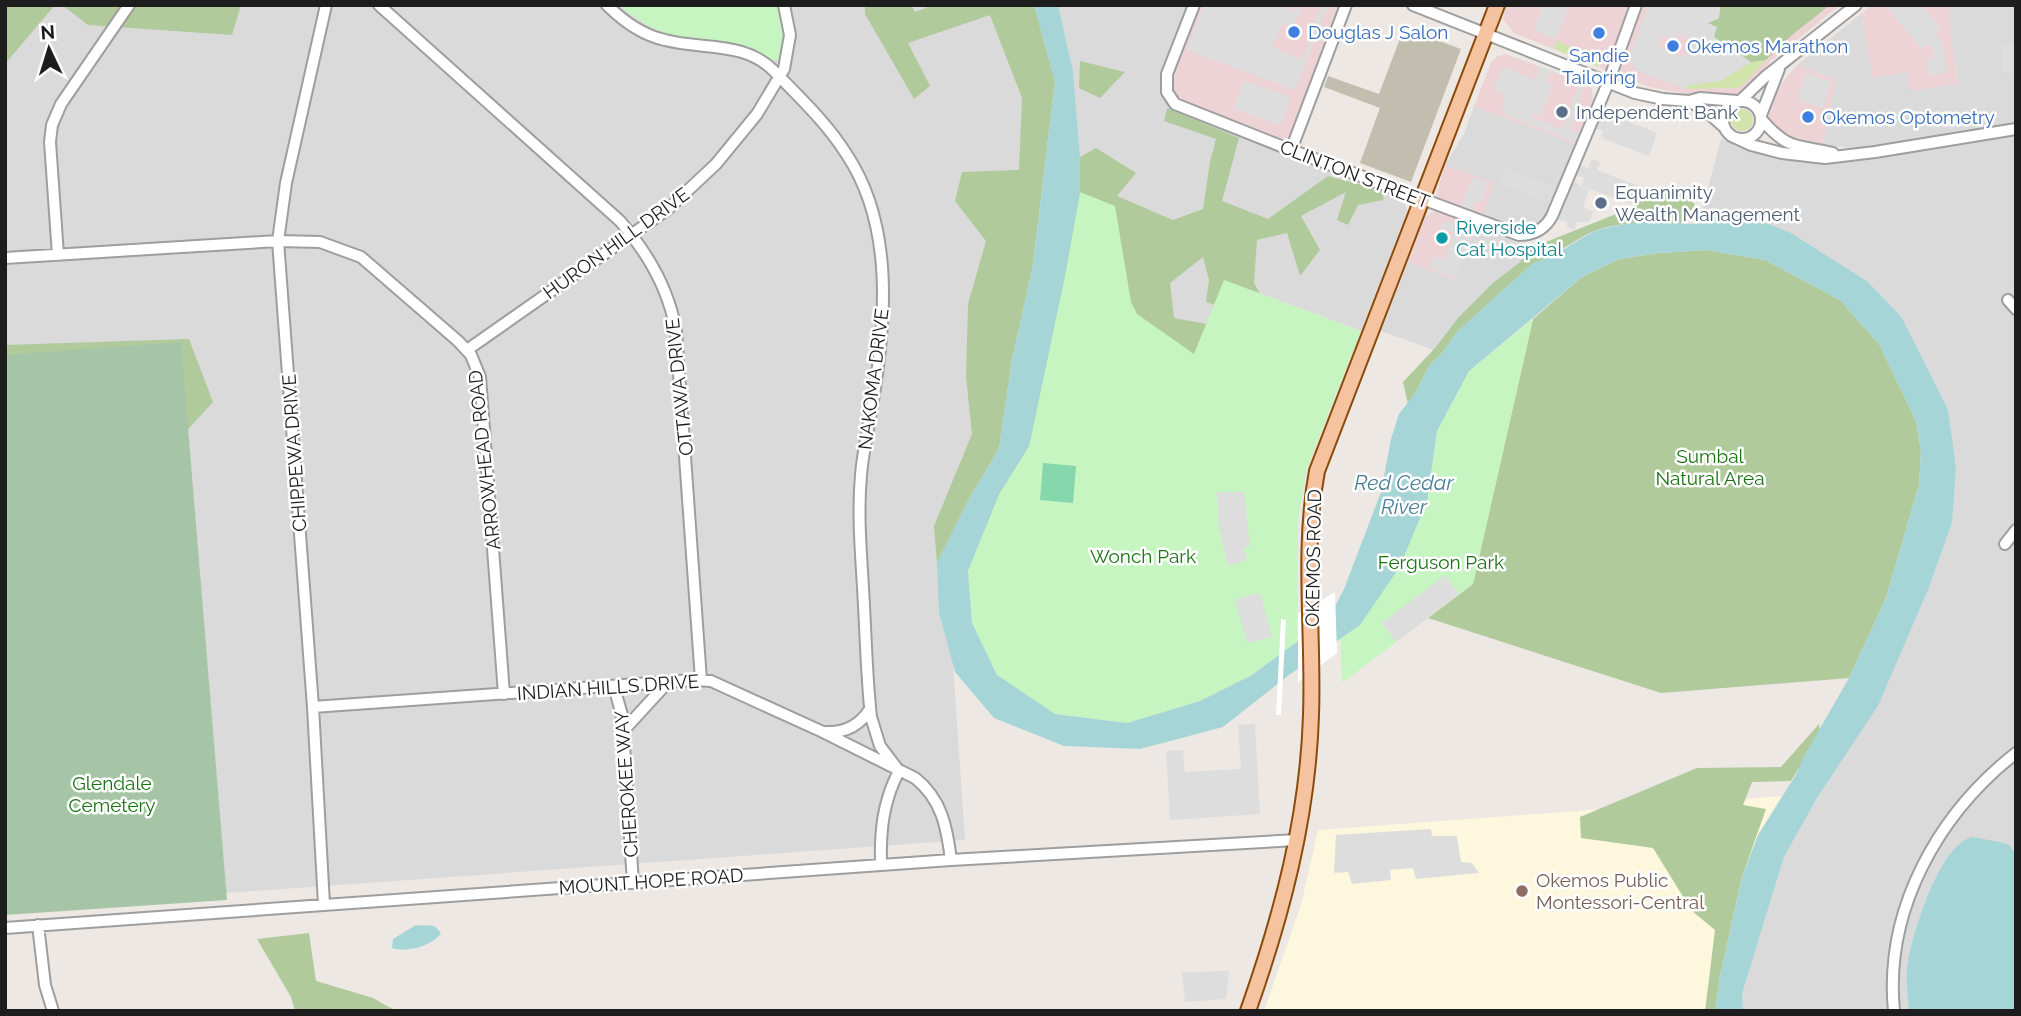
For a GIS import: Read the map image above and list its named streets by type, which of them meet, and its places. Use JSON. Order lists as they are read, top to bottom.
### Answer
{
  "streets": {
    "main road": ["OKEMOS ROAD"],
    "street": [
      "CLINTON STREET",
      "HURON HILL DRIVE",
      "NAKOMA DRIVE",
      "OTTAWA DRIVE",
      "CHIPPEWA DRIVE",
      "ARROWHEAD ROAD",
      "INDIAN HILLS DRIVE",
      "CHEROKEE WAY",
      "MOUNT HOPE ROAD"
    ]
  },
  "crossings": [
    ["CLINTON STREET", "OKEMOS ROAD"],
    ["HURON HILL DRIVE", "NAKOMA DRIVE"],
    ["HURON HILL DRIVE", "OTTAWA DRIVE"],
    ["HURON HILL DRIVE", "ARROWHEAD ROAD"],
    ["NAKOMA DRIVE", "INDIAN HILLS DRIVE"],
    ["OTTAWA DRIVE", "INDIAN HILLS DRIVE"],
    ["CHIPPEWA DRIVE", "ARROWHEAD ROAD"],
    ["CHIPPEWA DRIVE", "INDIAN HILLS DRIVE"],
    ["CHIPPEWA DRIVE", "MOUNT HOPE ROAD"],
    ["ARROWHEAD ROAD", "INDIAN HILLS DRIVE"],
    ["OKEMOS ROAD", "MOUNT HOPE ROAD"],
    ["INDIAN HILLS DRIVE", "CHEROKEE WAY"],
    ["INDIAN HILLS DRIVE", "MOUNT HOPE ROAD"],
    ["CHEROKEE WAY", "MOUNT HOPE ROAD"]
  ],
  "water": ["Red Cedar River"],
  "parks": [
    "Sumbal Natural Area",
    "Wonch Park",
    "Ferguson Park",
    "Glendale Cemetery"
  ],
  "places": [
    "Douglas J Salon",
    "Sandie Tailoring",
    "Okemos Marathon",
    "Independent Bank",
    "Okemos Optometry",
    "Equanimity Wealth Management",
    "Riverside Cat Hospital",
    "Okemos Public Montessori-Central"
  ],
  "north": "top"
}
